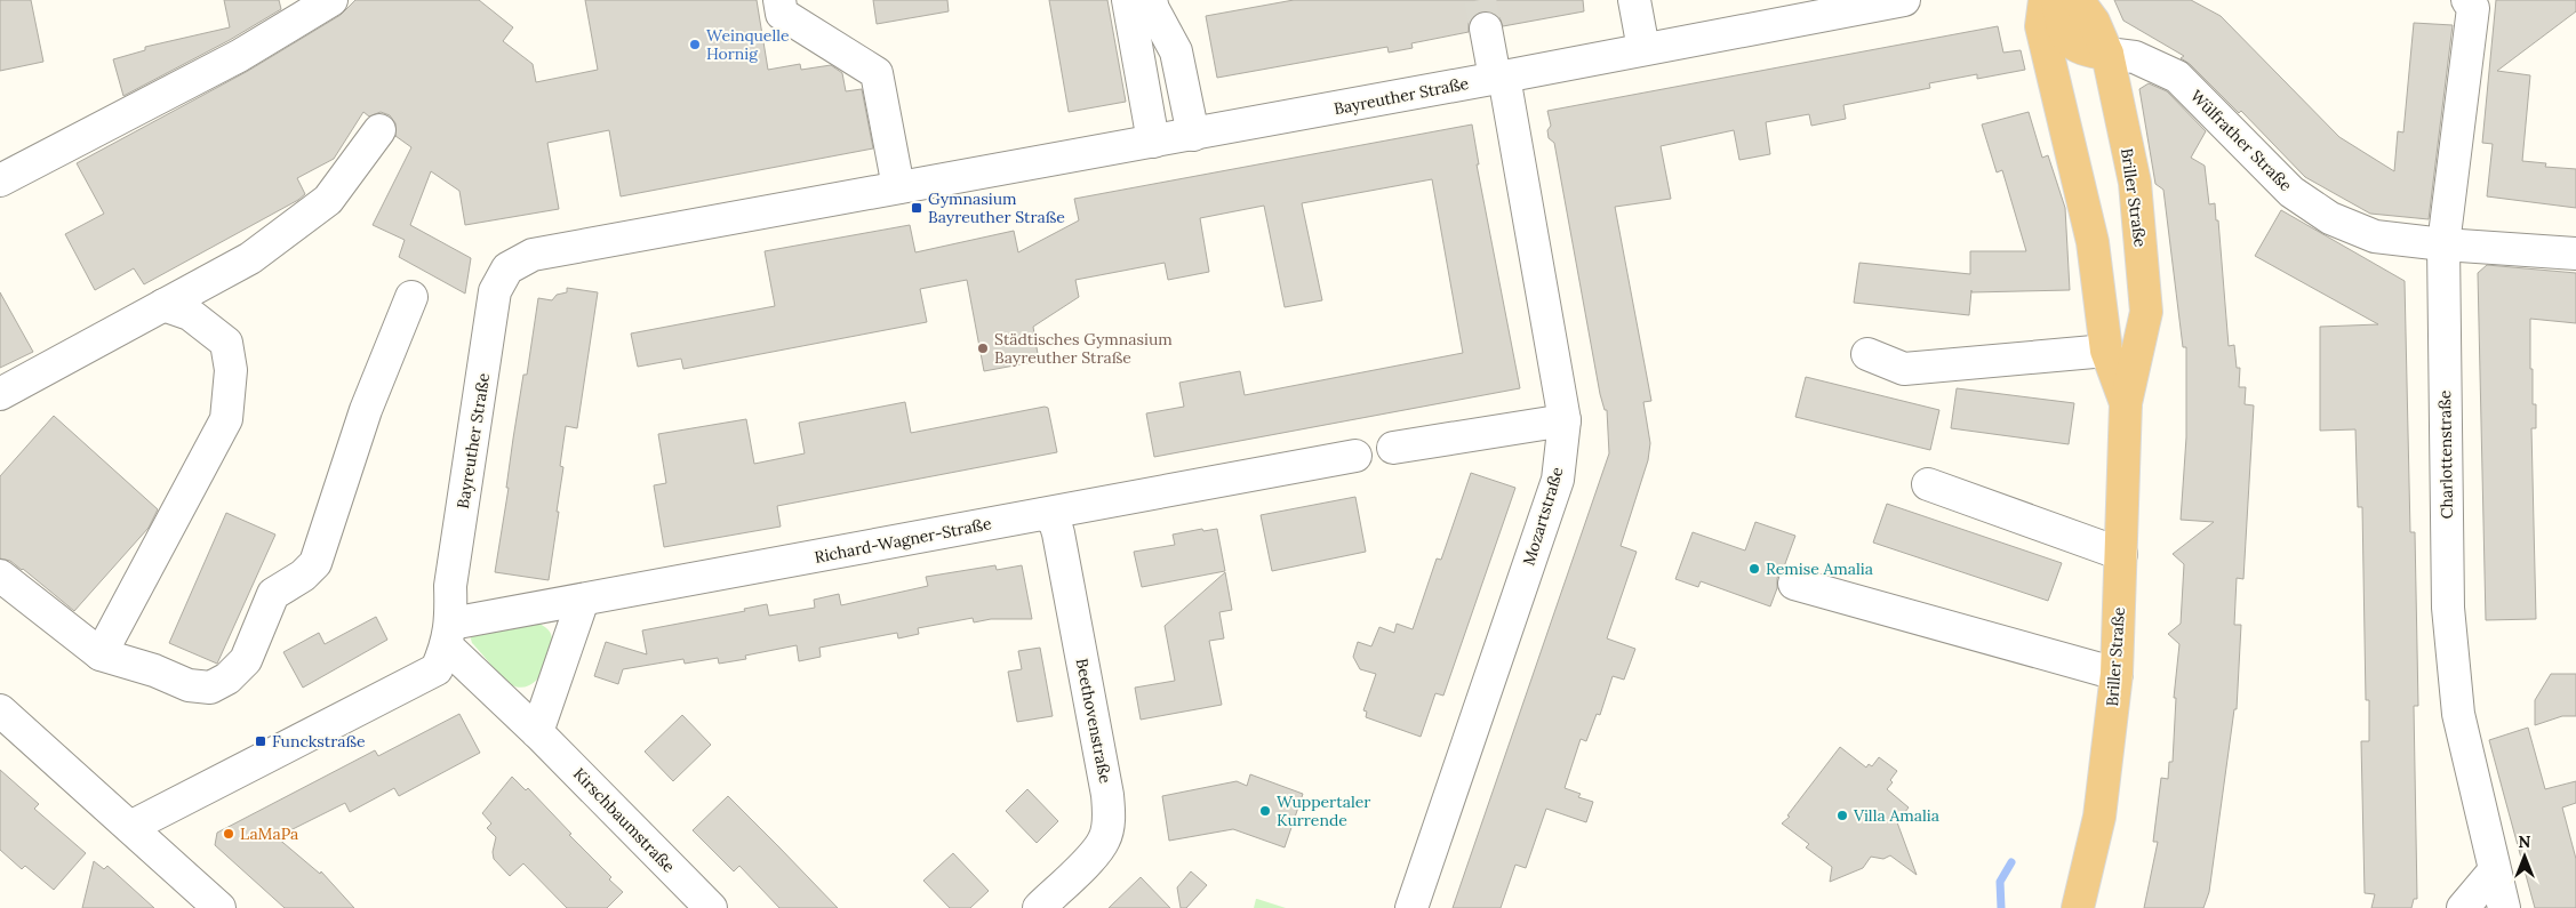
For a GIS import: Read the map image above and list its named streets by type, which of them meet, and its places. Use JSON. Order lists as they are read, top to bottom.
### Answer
{
  "streets": {
    "main road": ["Briller Straße"],
    "street": [
      "Bayreuther Straße",
      "Wülfrather Straße",
      "Charlottenstraße",
      "Mozartstraße",
      "Richard-Wagner-Straße",
      "Beethovenstraße",
      "Kirschbaumstraße"
    ]
  },
  "crossings": [
    ["Bayreuther Straße", "Mozartstraße"],
    ["Bayreuther Straße", "Richard-Wagner-Straße"],
    ["Bayreuther Straße", "Kirschbaumstraße"],
    ["Wülfrather Straße", "Briller Straße"],
    ["Wülfrather Straße", "Charlottenstraße"],
    ["Richard-Wagner-Straße", "Beethovenstraße"],
    ["Richard-Wagner-Straße", "Kirschbaumstraße"]
  ],
  "places": {
    "other": [
      "Weinquelle Hornig",
      "Städtisches Gymnasium Bayreuther Straße",
      "Remise Amalia",
      "Wuppertaler Kurrende",
      "Villa Amalia",
      "LaMaPa"
    ],
    "transit": ["Gymnasium Bayreuther Straße", "Funckstraße"]
  },
  "north": "top"
}
